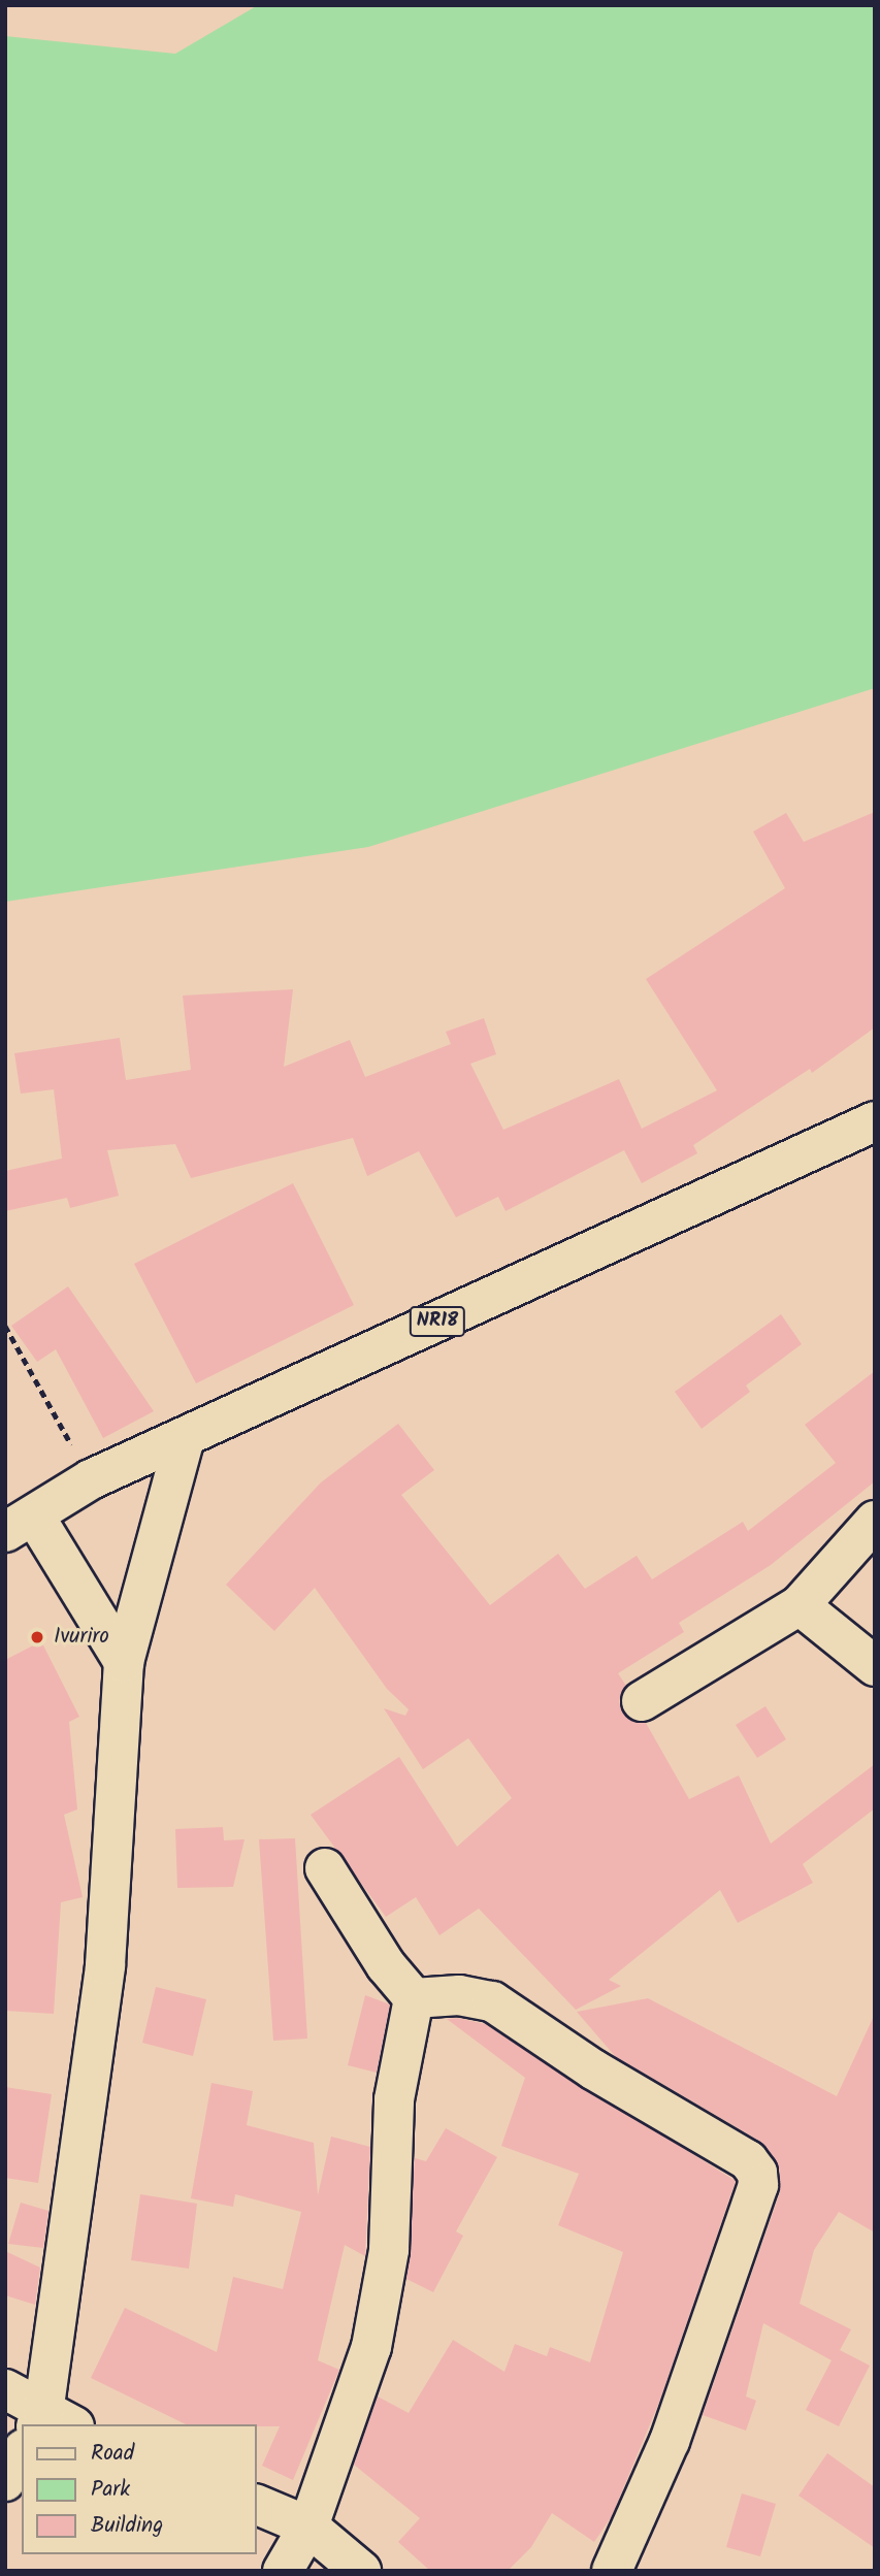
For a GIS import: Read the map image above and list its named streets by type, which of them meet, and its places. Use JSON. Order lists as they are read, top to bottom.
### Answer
{
  "streets": {
    "street": ["NR18"]
  },
  "places": ["Ivuriro"],
  "legend": ["Road", "Park", "Building"]
}
